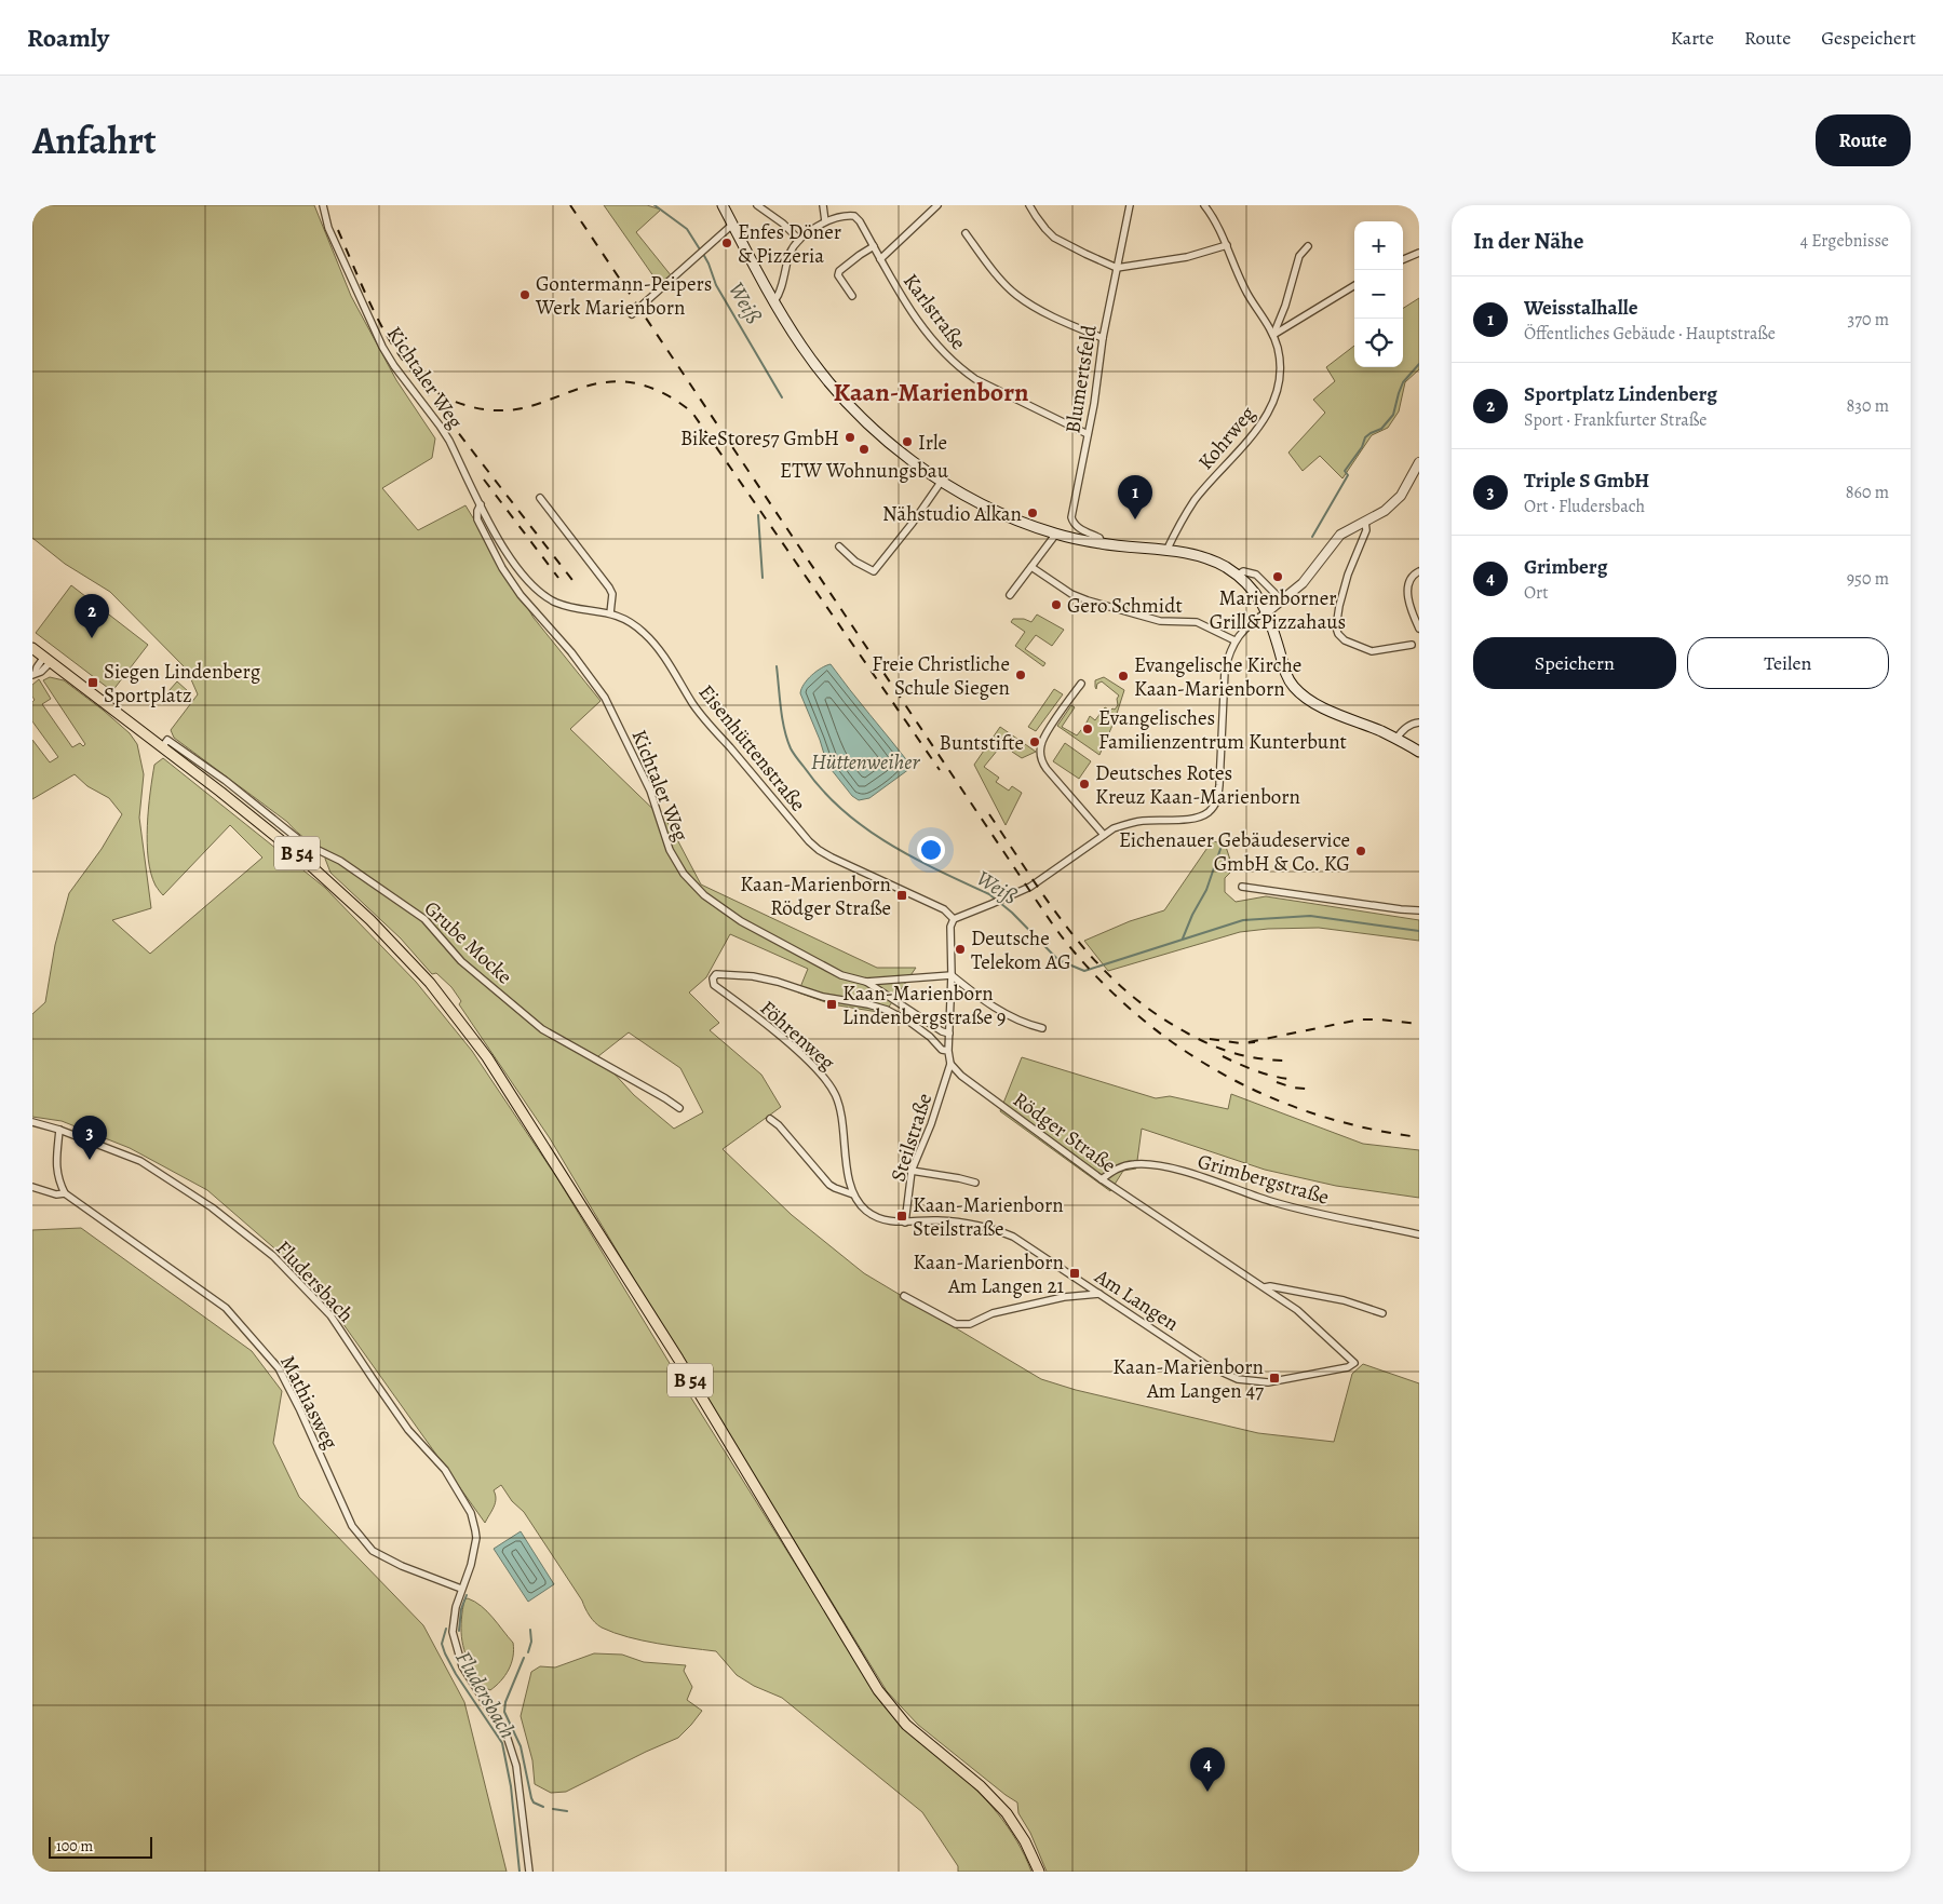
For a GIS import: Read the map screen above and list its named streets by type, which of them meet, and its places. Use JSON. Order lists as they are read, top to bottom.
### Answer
{
  "streets": {
    "main road": ["B 54"],
    "street": [
      "Karlstraße",
      "Kichtaler Weg",
      "Blumertsfeld",
      "Kohrweg",
      "Eisenhüttenstraße",
      "Grube Mocke",
      "Föhrenweg",
      "Rödger Straße",
      "Steilstraße",
      "Grimbergstraße",
      "Fludersbach",
      "Am Langen",
      "Mathiasweg"
    ]
  },
  "crossings": [
    ["Karlstraße", "Blumertsfeld"],
    ["Kichtaler Weg", "Eisenhüttenstraße"],
    ["B 54", "Grube Mocke"],
    ["Rödger Straße", "Steilstraße"],
    ["Rödger Straße", "Grimbergstraße"],
    ["Rödger Straße", "Am Langen"],
    ["Steilstraße", "Am Langen"],
    ["Fludersbach", "Mathiasweg"]
  ],
  "districts": ["Kaan-Marienborn"],
  "water": ["Weiß", "Hüttenweiher", "Fludersbach"],
  "places": {
    "other": [
      "Enfes Döner & Pizzeria",
      "Gontermann-Peipers Werk Marienborn",
      "BikeStore57 GmbH",
      "Irle",
      "ETW Wohnungsbau",
      "Nähstudio Alkan",
      "Marienborner Grill&Pizzahaus",
      "Gero Schmidt",
      "Freie Christliche Schule Siegen",
      "Evangelische Kirche Kaan-Marienborn",
      "Evangelisches Familienzentrum Kunterbunt",
      "Buntstifte",
      "Deutsches Rotes Kreuz Kaan-Marienborn",
      "Eichenauer Gebäudeservice GmbH & Co. KG",
      "Deutsche Telekom AG"
    ],
    "transit": [
      "Siegen Lindenberg Sportplatz",
      "Kaan-Marienborn Rödger Straße",
      "Kaan-Marienborn Lindenbergstraße 9",
      "Kaan-Marienborn Steilstraße",
      "Kaan-Marienborn Am Langen 21",
      "Kaan-Marienborn Am Langen 47"
    ]
  },
  "scale_bar": "100 m",
  "page": {
    "header": "Roamly",
    "nav": ["Karte", "Route", "Gespeichert"],
    "title": "Anfahrt",
    "buttons": [
      "Route",
      ["Speichern", "Teilen"]
    ],
    "heading": ["In der Nähe", "4 Ergebnisse"],
    "map_buttons": ["+", "−"],
    "list": [
      {
        "mark": "1",
        "name": "Weisstalhalle",
        "note": "Öffentliches Gebäude · Hauptstraße",
        "value": "370 m"
      },
      {
        "mark": "2",
        "name": "Sportplatz Lindenberg",
        "note": "Sport · Frankfurter Straße",
        "value": "830 m"
      },
      {
        "mark": "3",
        "name": "Triple S GmbH",
        "note": "Ort · Fludersbach",
        "value": "860 m"
      },
      {
        "mark": "4",
        "name": "Grimberg",
        "note": "Ort",
        "value": "950 m"
      }
    ],
    "pins": [
      "1",
      "2",
      "3",
      "4"
    ],
    "scale": "100 m"
  }
}
